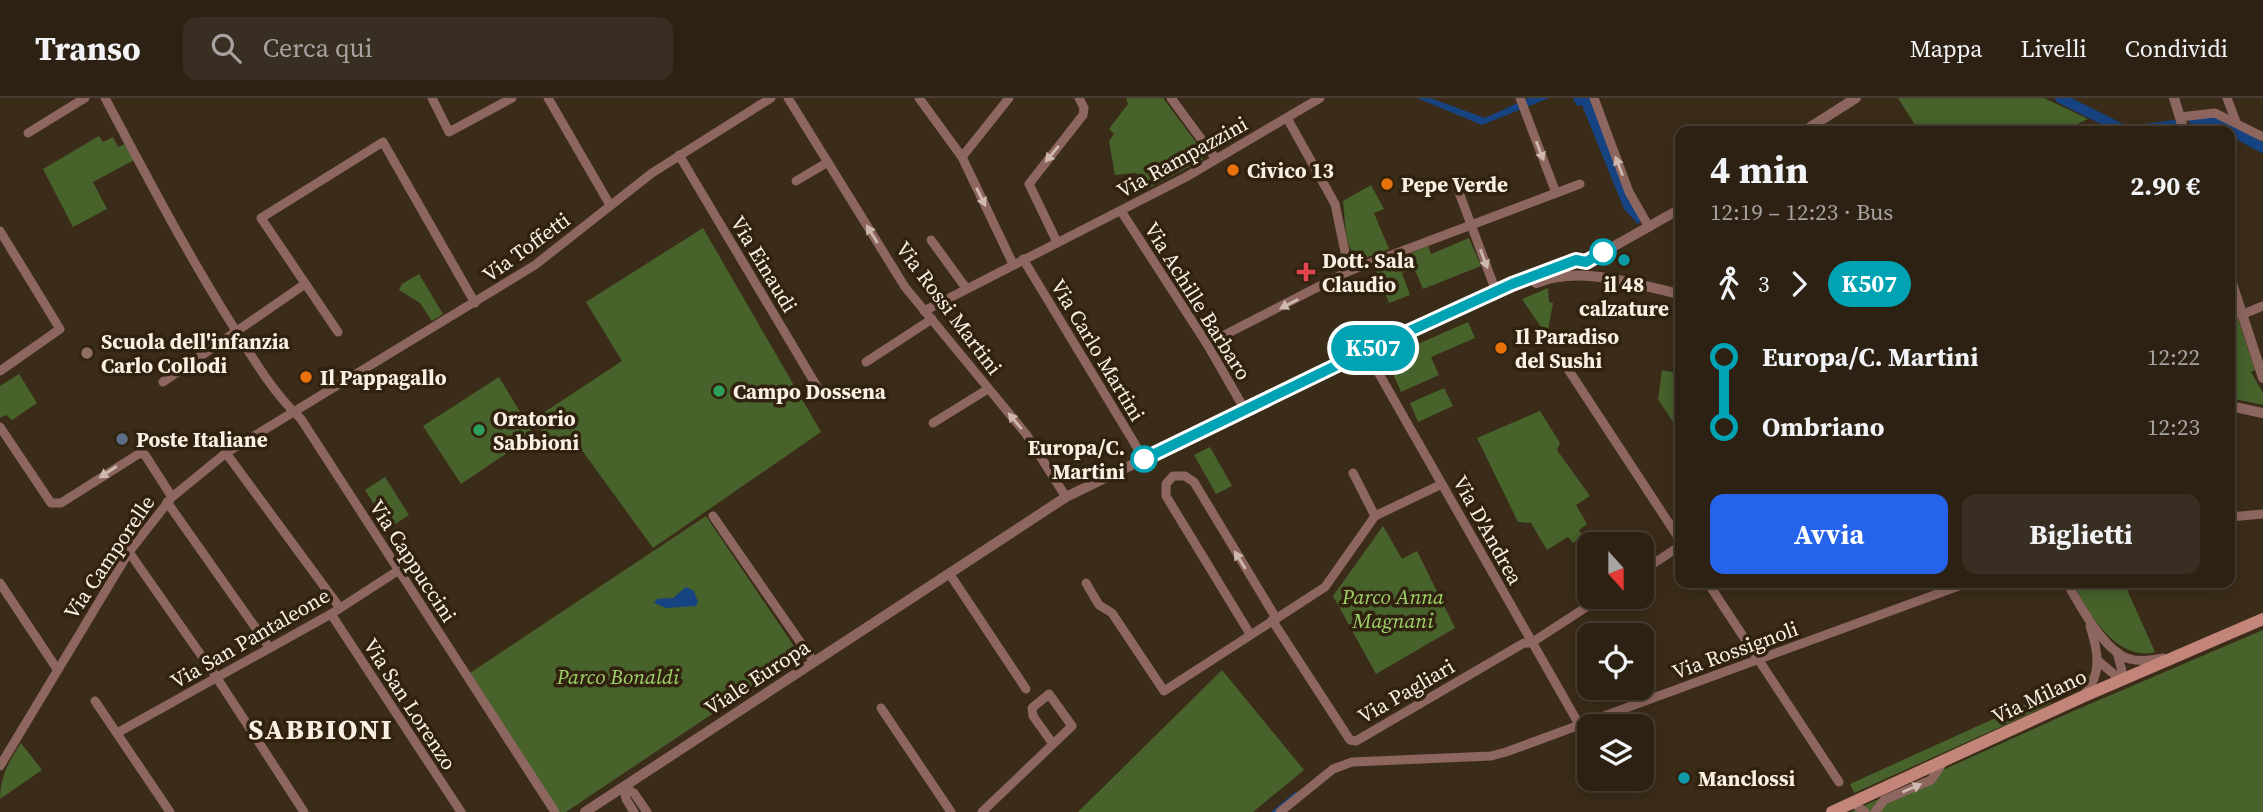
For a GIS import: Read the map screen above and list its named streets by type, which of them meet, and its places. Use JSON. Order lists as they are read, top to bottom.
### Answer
{
  "streets": {
    "main road": ["Via Milano"],
    "street": [
      "Via Rampazzini",
      "Via Toffetti",
      "Via Einaudi",
      "Via Achille Barbaro",
      "Via Rossi Martini",
      "Via Carlo Martini",
      "Via D'Andrea",
      "Via Camporelle",
      "Via Cappuccini",
      "Via San Pantaleone",
      "Via Rossignoli",
      "Viale Europa",
      "Via Pagliari",
      "Via San Lorenzo"
    ]
  },
  "crossings": [
    ["Via Rampazzini", "Via Achille Barbaro"],
    ["Via Rampazzini", "Via Rossi Martini"],
    ["Via Rampazzini", "Via Carlo Martini"],
    ["Via Toffetti", "Via Einaudi"],
    ["Via Toffetti", "Via Camporelle"],
    ["Via Toffetti", "Via Cappuccini"],
    ["Via Achille Barbaro", "Viale Europa"],
    ["Via Rossi Martini", "Viale Europa"],
    ["Via Carlo Martini", "Viale Europa"],
    ["Via D'Andrea", "Viale Europa"],
    ["Via D'Andrea", "Via Pagliari"],
    ["Via Camporelle", "Via Cappuccini"],
    ["Via Cappuccini", "Via San Pantaleone"],
    ["Via San Pantaleone", "Via San Lorenzo"]
  ],
  "one_way": ["Via Rossi Martini"],
  "districts": ["SABBIONI"],
  "parks": ["Parco Anna Magnani", "Parco Bonaldi"],
  "places": {
    "other": [
      "Civico 13",
      "Pepe Verde",
      "il 48 calzature",
      "Il Paradiso del Sushi",
      "Scuola dell'infanzia Carlo Collodi",
      "Il Pappagallo",
      "Campo Dossena",
      "Oratorio Sabbioni",
      "Poste Italiane",
      "Europa/C. Martini",
      "Manclossi"
    ],
    "health": ["Dott. Sala Claudio"]
  },
  "lines": ["bus line K507"],
  "north": "bottom",
  "page": {
    "header": "Transo",
    "search": "Cerca qui",
    "nav": ["Mappa", "Livelli", "Condividi"],
    "on_map": "K507",
    "heading": ["4 min", "12:19 – 12:23 · Bus", "2.90 €"],
    "legs": ["3", "K507"],
    "list": [
      {
        "name": "Europa/C. Martini",
        "value": "12:22"
      },
      {
        "name": "Ombriano",
        "value": "12:23"
      }
    ],
    "buttons": ["Avvia", "Biglietti"]
  }
}
